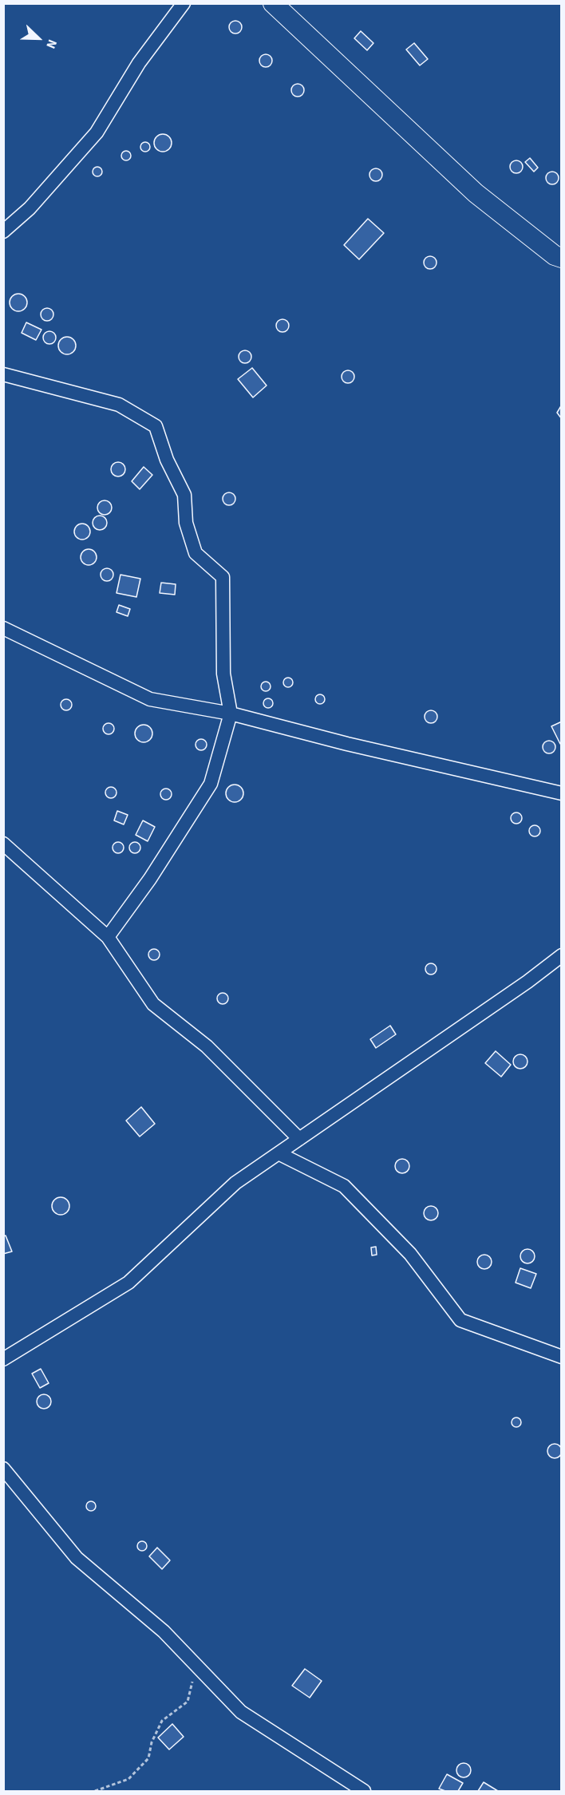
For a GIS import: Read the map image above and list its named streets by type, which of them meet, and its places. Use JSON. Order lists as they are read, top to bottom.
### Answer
{
  "north": "bottom right"
}
